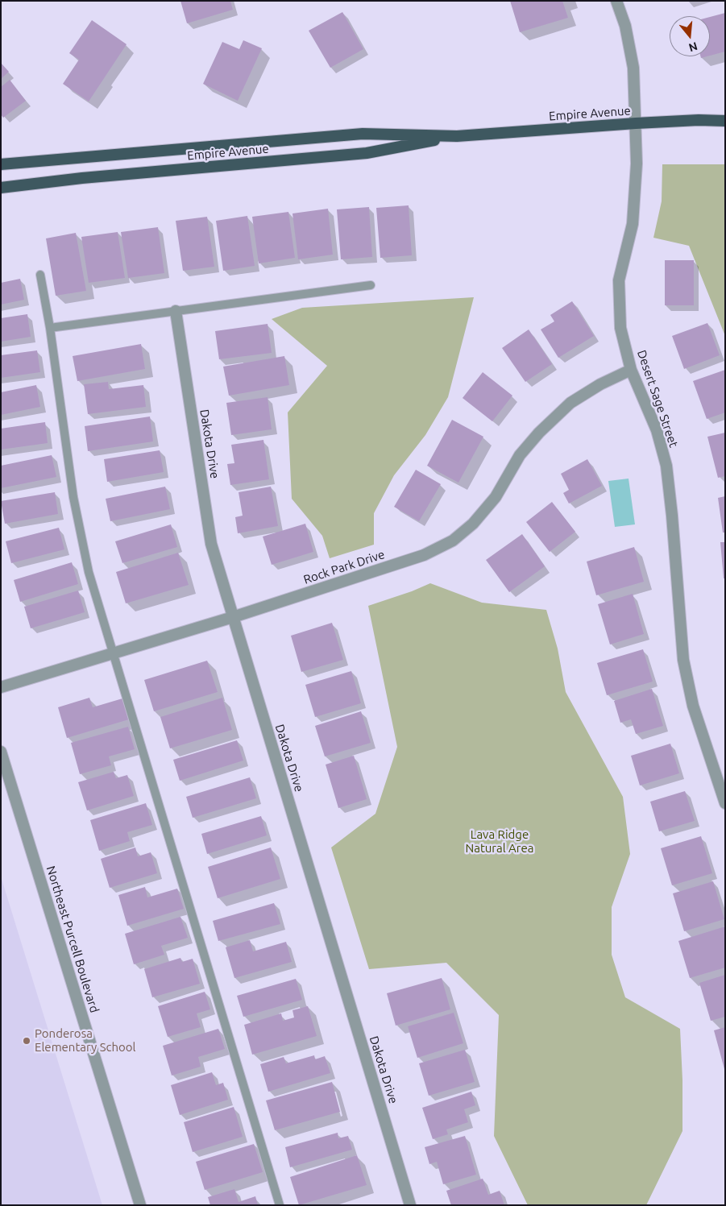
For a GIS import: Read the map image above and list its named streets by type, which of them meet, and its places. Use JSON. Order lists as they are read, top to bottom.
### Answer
{
  "streets": {
    "highway": ["Empire Avenue"],
    "street": [
      "Desert Sage Street",
      "Dakota Drive",
      "Rock Park Drive",
      "Northeast Purcell Boulevard"
    ]
  },
  "crossings": [
    ["Empire Avenue", "Desert Sage Street"],
    ["Desert Sage Street", "Rock Park Drive"],
    ["Dakota Drive", "Rock Park Drive"]
  ],
  "parks": ["Lava Ridge Natural Area"],
  "places": ["Ponderosa Elementary School"],
  "north": "bottom"
}
